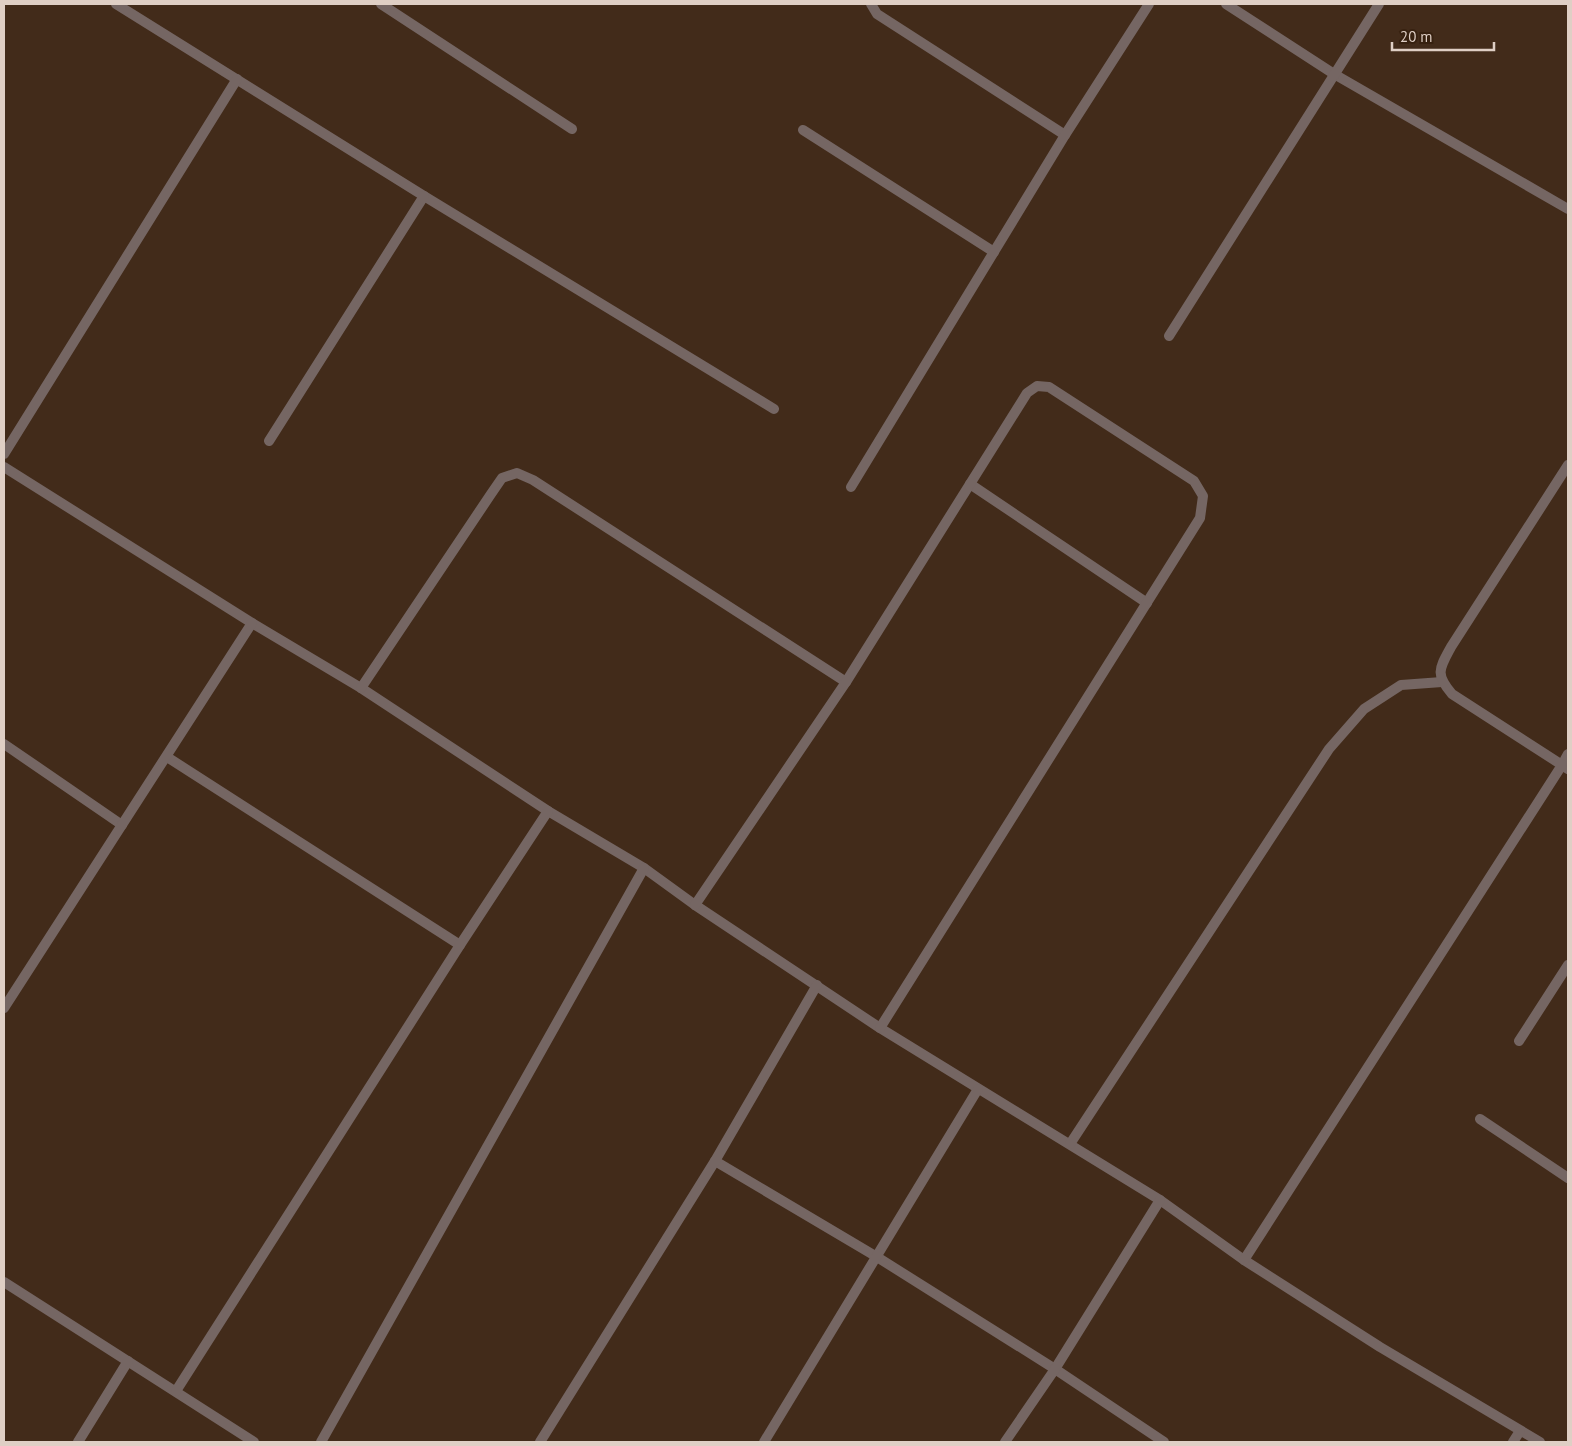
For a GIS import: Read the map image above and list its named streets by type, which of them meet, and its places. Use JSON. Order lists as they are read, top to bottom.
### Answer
{
  "scale_bar": "20 m"
}
